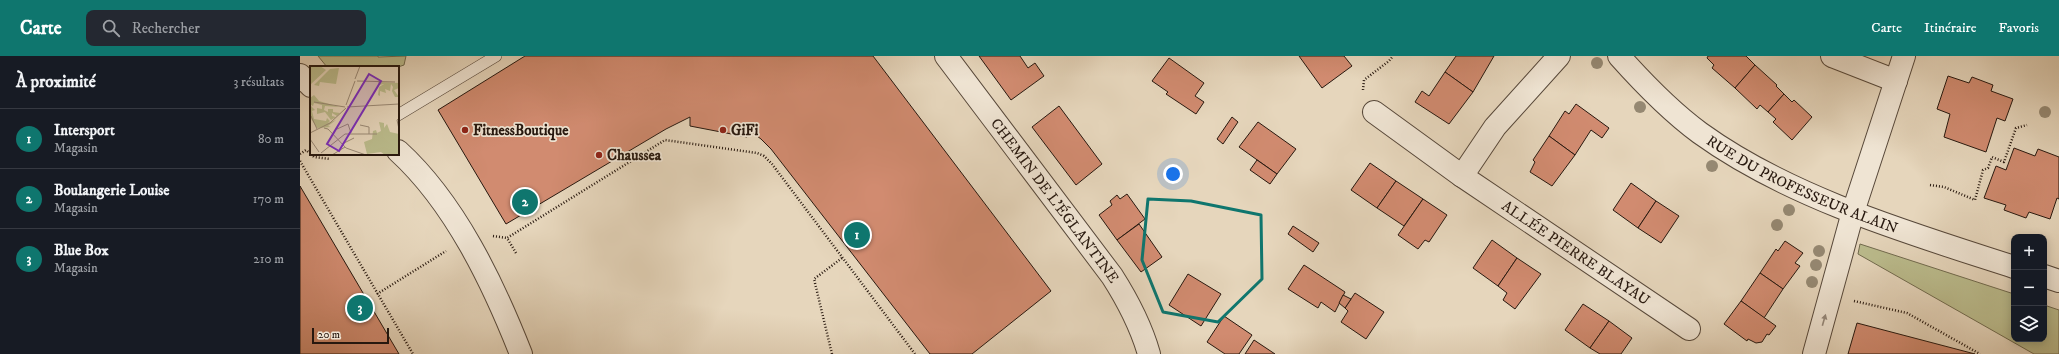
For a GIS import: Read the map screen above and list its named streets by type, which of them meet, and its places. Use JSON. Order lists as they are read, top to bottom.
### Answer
{
  "streets": {
    "street": ["RUE DU PROFESSEUR ALAIN", "CHEMIN DE L'ÉGLANTINE", "ALLÉE PIERRE BLAYAU"]
  },
  "places": ["FitnessBoutique", "GiFi", "Chaussea"],
  "scale_bar": "20 m",
  "page": {
    "header": "Carte",
    "search": "Rechercher",
    "nav": ["Carte", "Itinéraire", "Favoris"],
    "heading": ["À proximité", "3 résultats"],
    "list": [
      {
        "mark": "1",
        "name": "Intersport",
        "note": "Magasin",
        "value": "80 m"
      },
      {
        "mark": "2",
        "name": "Boulangerie Louise",
        "note": "Magasin",
        "value": "170 m"
      },
      {
        "mark": "3",
        "name": "Blue Box",
        "note": "Magasin",
        "value": "210 m"
      }
    ],
    "pins": ["2", "1", "3"],
    "map_buttons": ["+", "−"],
    "scale": "20 m"
  }
}
